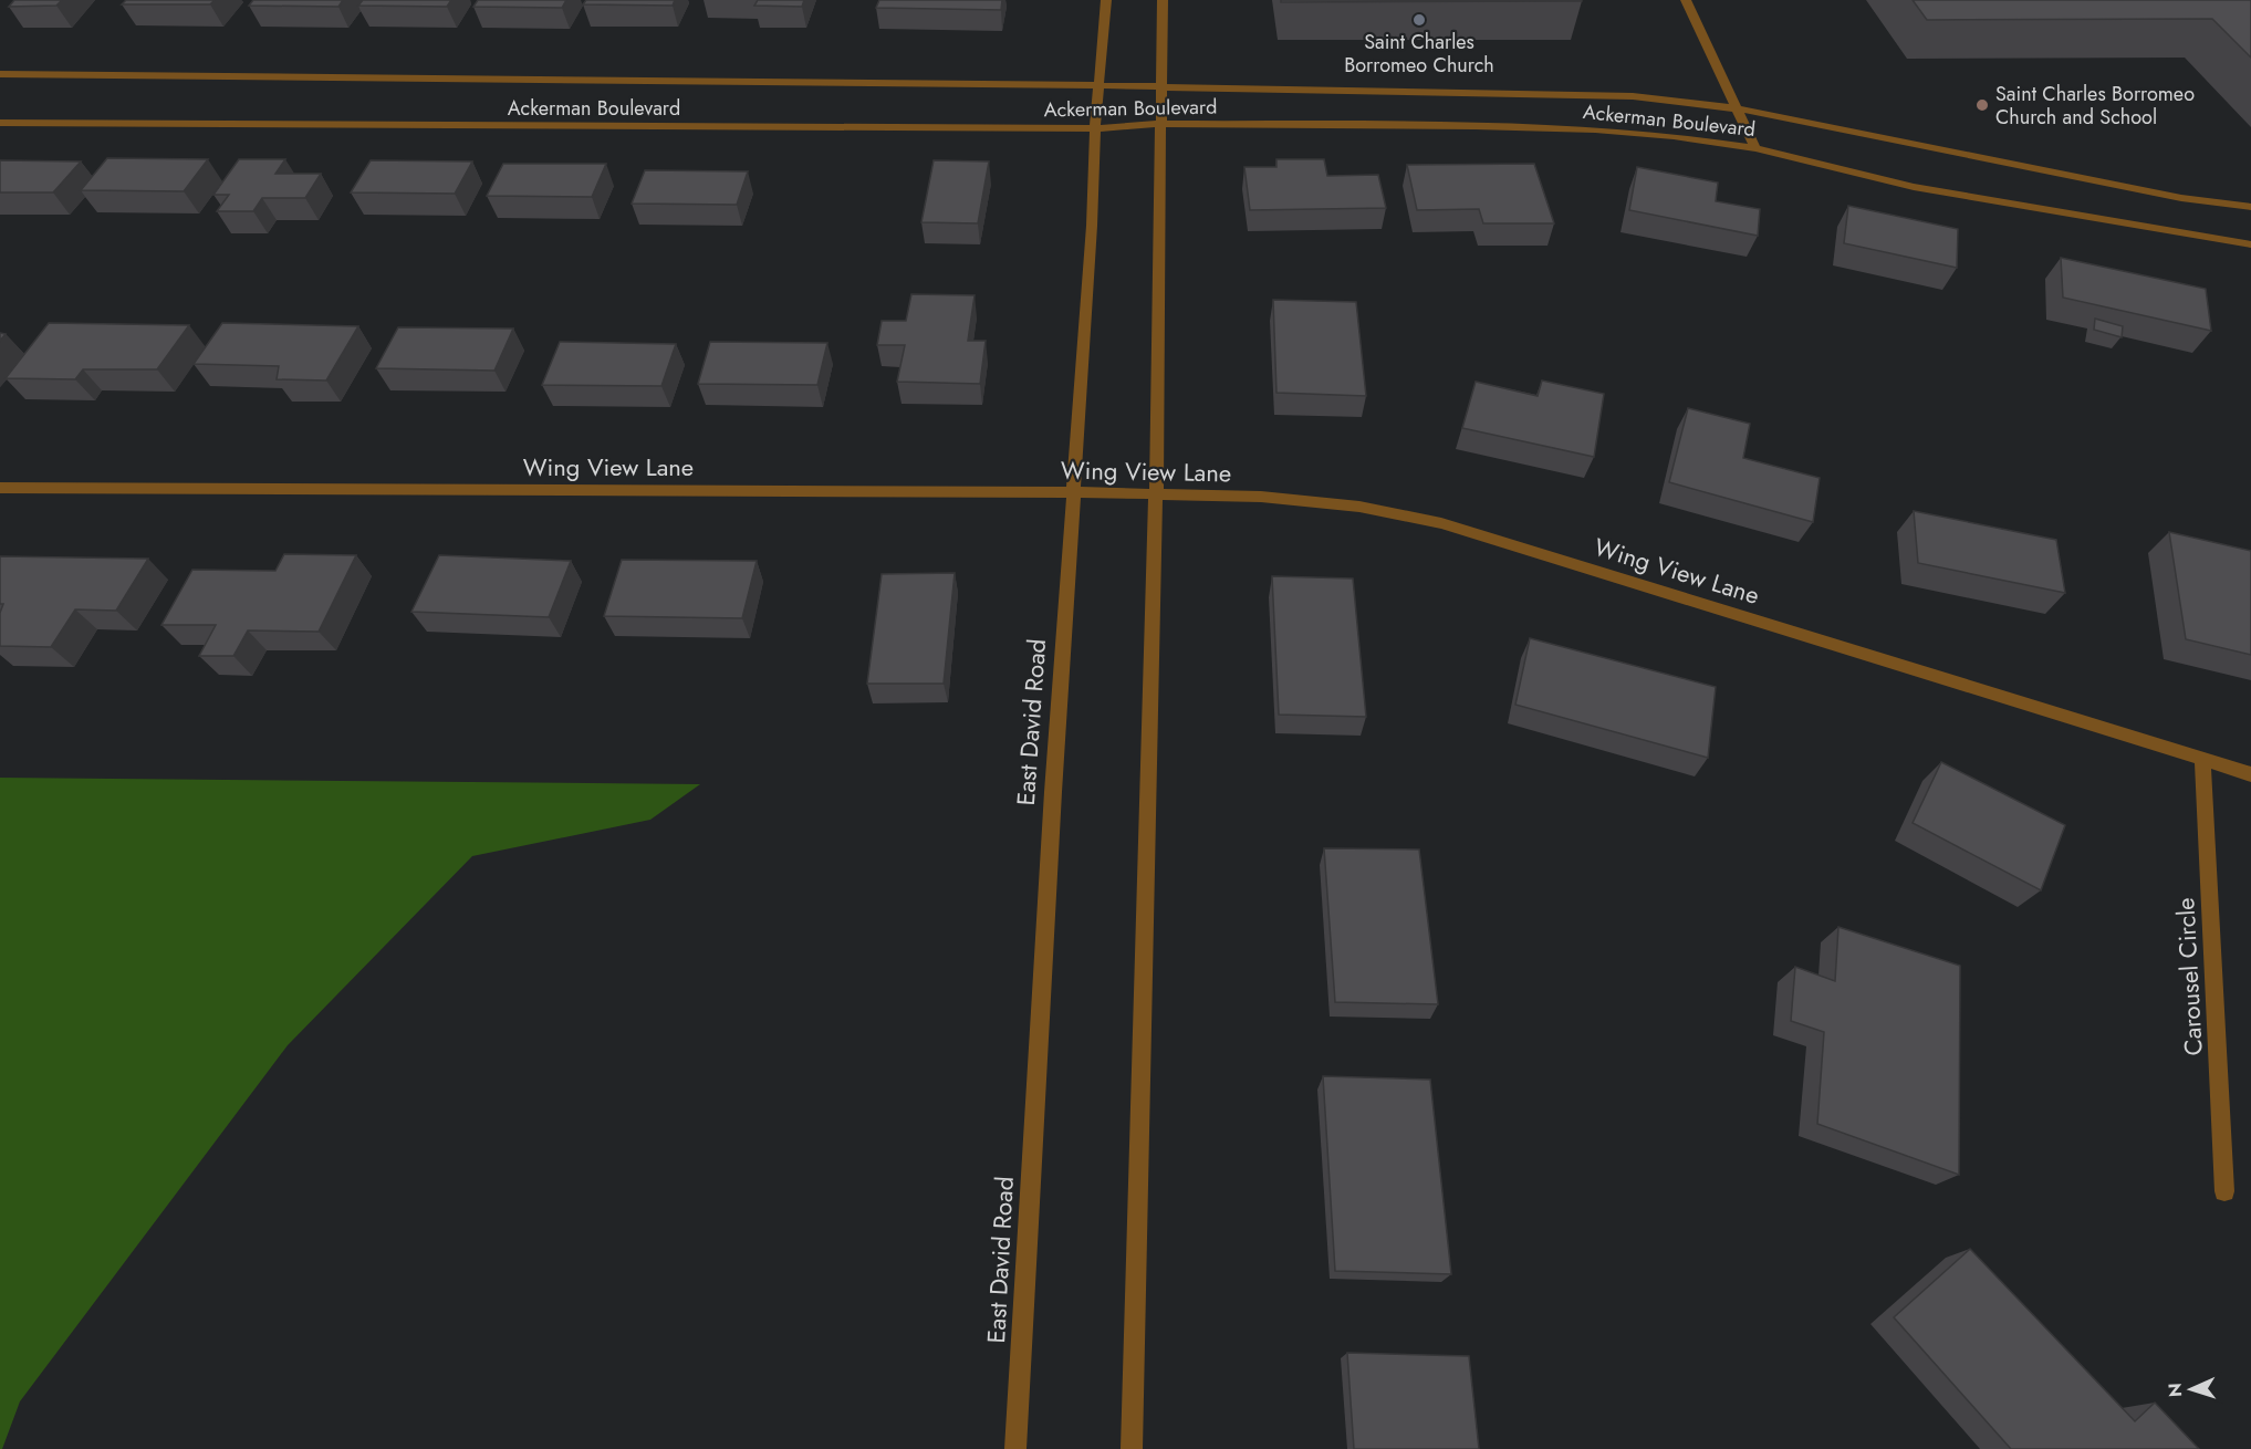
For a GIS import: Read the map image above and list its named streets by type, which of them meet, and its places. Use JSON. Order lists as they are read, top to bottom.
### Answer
{
  "streets": {
    "street": [
      "Ackerman Boulevard",
      "Wing View Lane",
      "East David Road",
      "Carousel Circle"
    ]
  },
  "crossings": [
    ["Ackerman Boulevard", "East David Road"],
    ["Wing View Lane", "East David Road"],
    ["Wing View Lane", "Carousel Circle"]
  ],
  "places": ["Saint Charles Borromeo Church", "Saint Charles Borromeo Church and School"],
  "north": "left"
}
